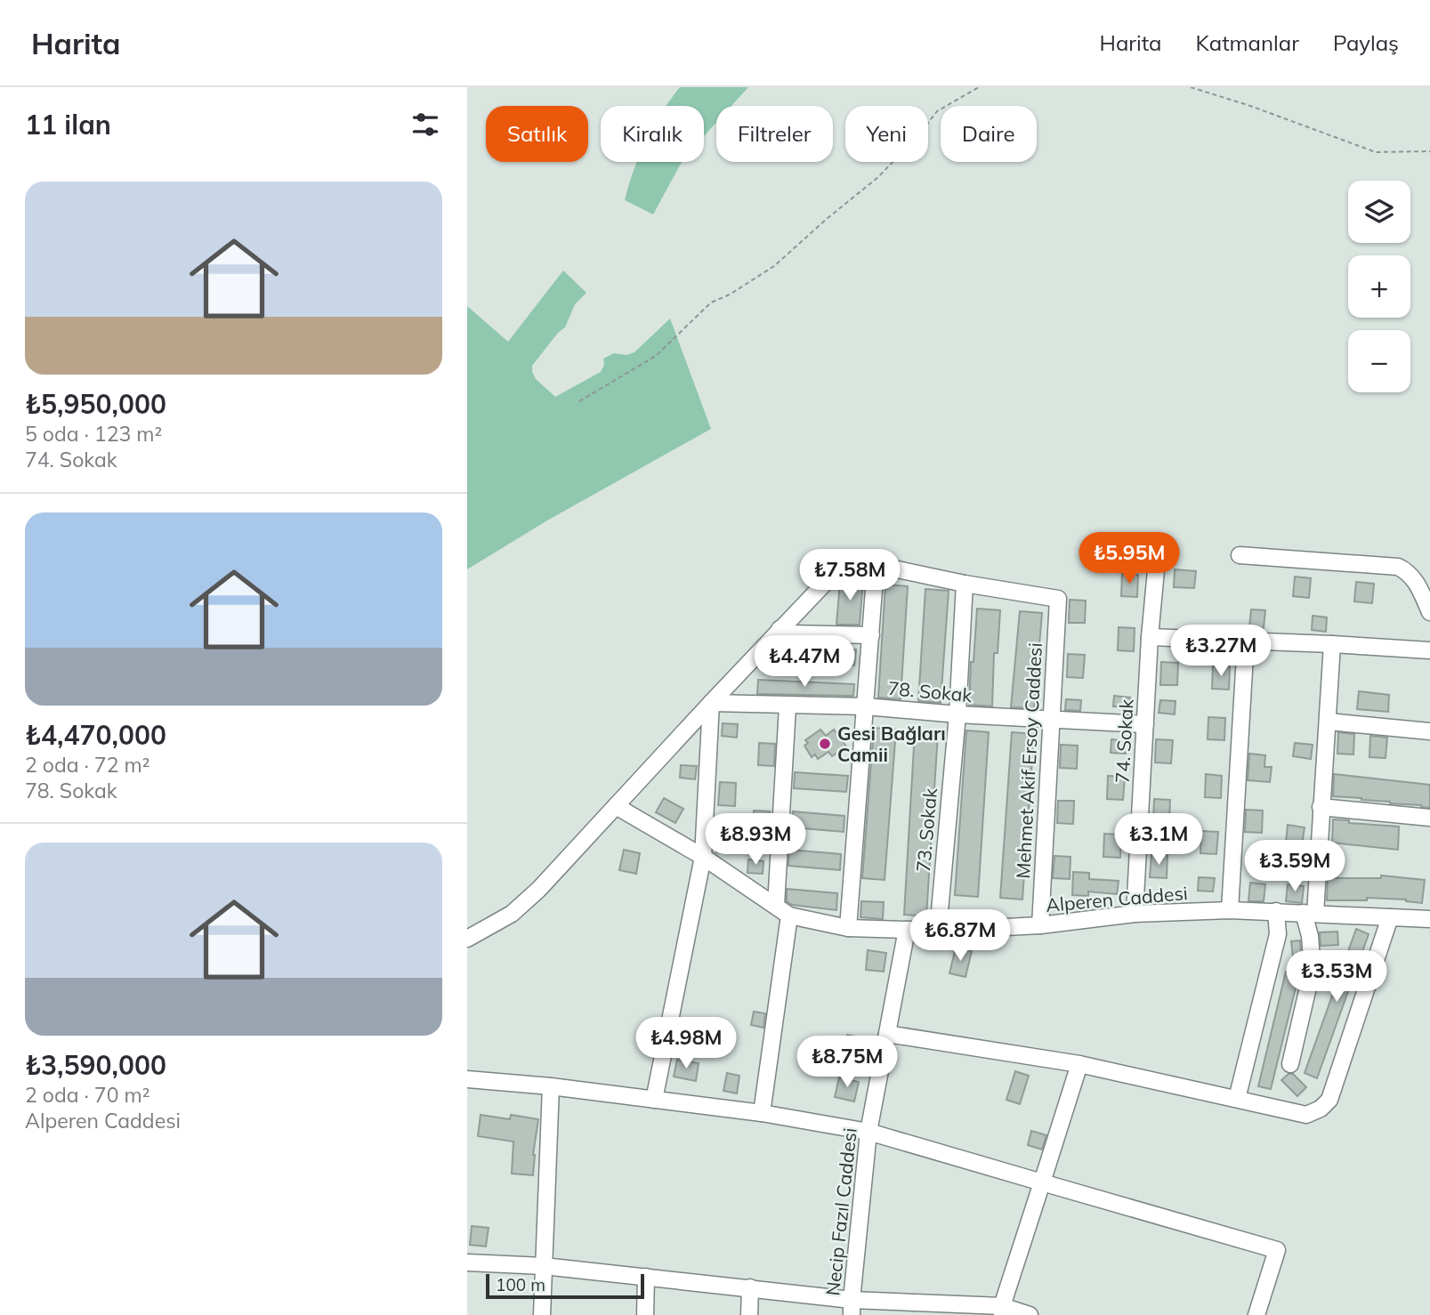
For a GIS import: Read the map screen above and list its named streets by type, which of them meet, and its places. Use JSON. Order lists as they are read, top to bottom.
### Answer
{
  "streets": {
    "street": [
      "78. Sokak",
      "74. Sokak",
      "Mehmet Akif Ersoy Caddesi",
      "73. Sokak",
      "Alperen Caddesi",
      "Necip Fazıl Caddesi"
    ]
  },
  "crossings": [
    ["78. Sokak", "74. Sokak"],
    ["78. Sokak", "Mehmet Akif Ersoy Caddesi"],
    ["78. Sokak", "73. Sokak"],
    ["74. Sokak", "Alperen Caddesi"],
    ["Mehmet Akif Ersoy Caddesi", "73. Sokak"],
    ["Mehmet Akif Ersoy Caddesi", "Alperen Caddesi"],
    ["73. Sokak", "Alperen Caddesi"],
    ["Alperen Caddesi", "Necip Fazıl Caddesi"]
  ],
  "places": ["Gesi Bağları Camii"],
  "scale_bar": "100 m",
  "page": {
    "header": "Harita",
    "nav": ["Harita", "Katmanlar", "Paylaş"],
    "heading": "11 ilan",
    "chip": [
      "Satılık",
      "Kiralık",
      "Filtreler",
      "Yeni",
      "Daire"
    ],
    "list": [
      {
        "name": "₺5,950,000",
        "note": "5 oda · 123 m² · 74. Sokak"
      },
      {
        "name": "₺4,470,000",
        "note": "2 oda · 72 m² · 78. Sokak"
      },
      {
        "name": "₺3,590,000",
        "note": "2 oda · 70 m² · Alperen Caddesi"
      }
    ],
    "map_buttons": ["+", "−"],
    "price": [
      "₺5.95M",
      "₺7.58M",
      "₺3.27M",
      "₺4.47M",
      "₺8.93M",
      "₺3.1M",
      "₺3.59M",
      "₺6.87M",
      "₺3.53M",
      "₺4.98M",
      "₺8.75M"
    ],
    "scale": "100 m"
  }
}
